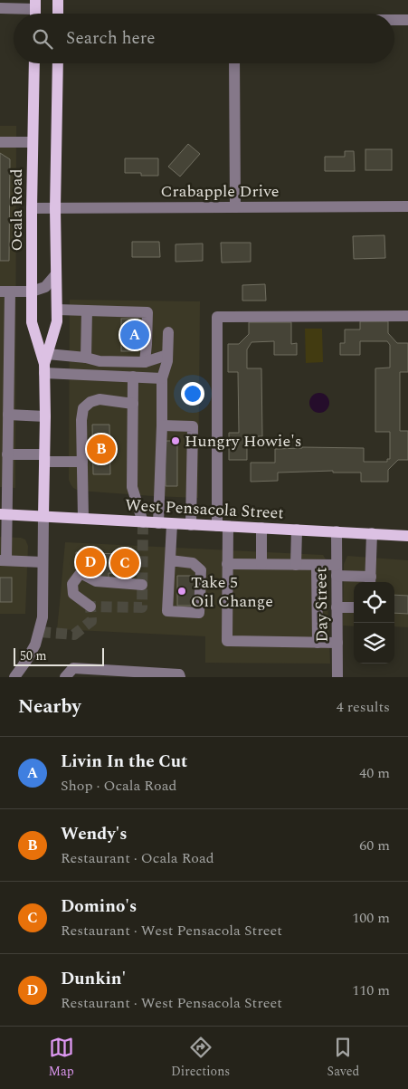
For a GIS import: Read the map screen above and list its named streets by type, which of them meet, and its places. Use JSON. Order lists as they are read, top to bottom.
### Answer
{
  "streets": {
    "main road": ["Ocala Road", "West Pensacola Street"],
    "street": ["Crabapple Drive", "Day Street"]
  },
  "crossings": [
    ["Crabapple Drive", "Ocala Road"],
    ["Ocala Road", "West Pensacola Street"],
    ["West Pensacola Street", "Day Street"]
  ],
  "places": ["Hungry Howie's", "Take 5 Oil Change"],
  "scale_bar": "50 m",
  "page": {
    "search": "Search here",
    "pins": [
      "A",
      "B",
      "D",
      "C"
    ],
    "scale": "50 m",
    "heading": ["Nearby", "4 results"],
    "list": [
      {
        "mark": "A",
        "name": "Livin In the Cut",
        "note": "Shop · Ocala Road",
        "value": "40 m"
      },
      {
        "mark": "B",
        "name": "Wendy's",
        "note": "Restaurant · Ocala Road",
        "value": "60 m"
      },
      {
        "mark": "C",
        "name": "Domino's",
        "note": "Restaurant · West Pensacola Street",
        "value": "100 m"
      },
      {
        "mark": "D",
        "name": "Dunkin'",
        "note": "Restaurant · West Pensacola Street",
        "value": "110 m"
      }
    ],
    "nav": ["Map", "Directions", "Saved"]
  }
}
